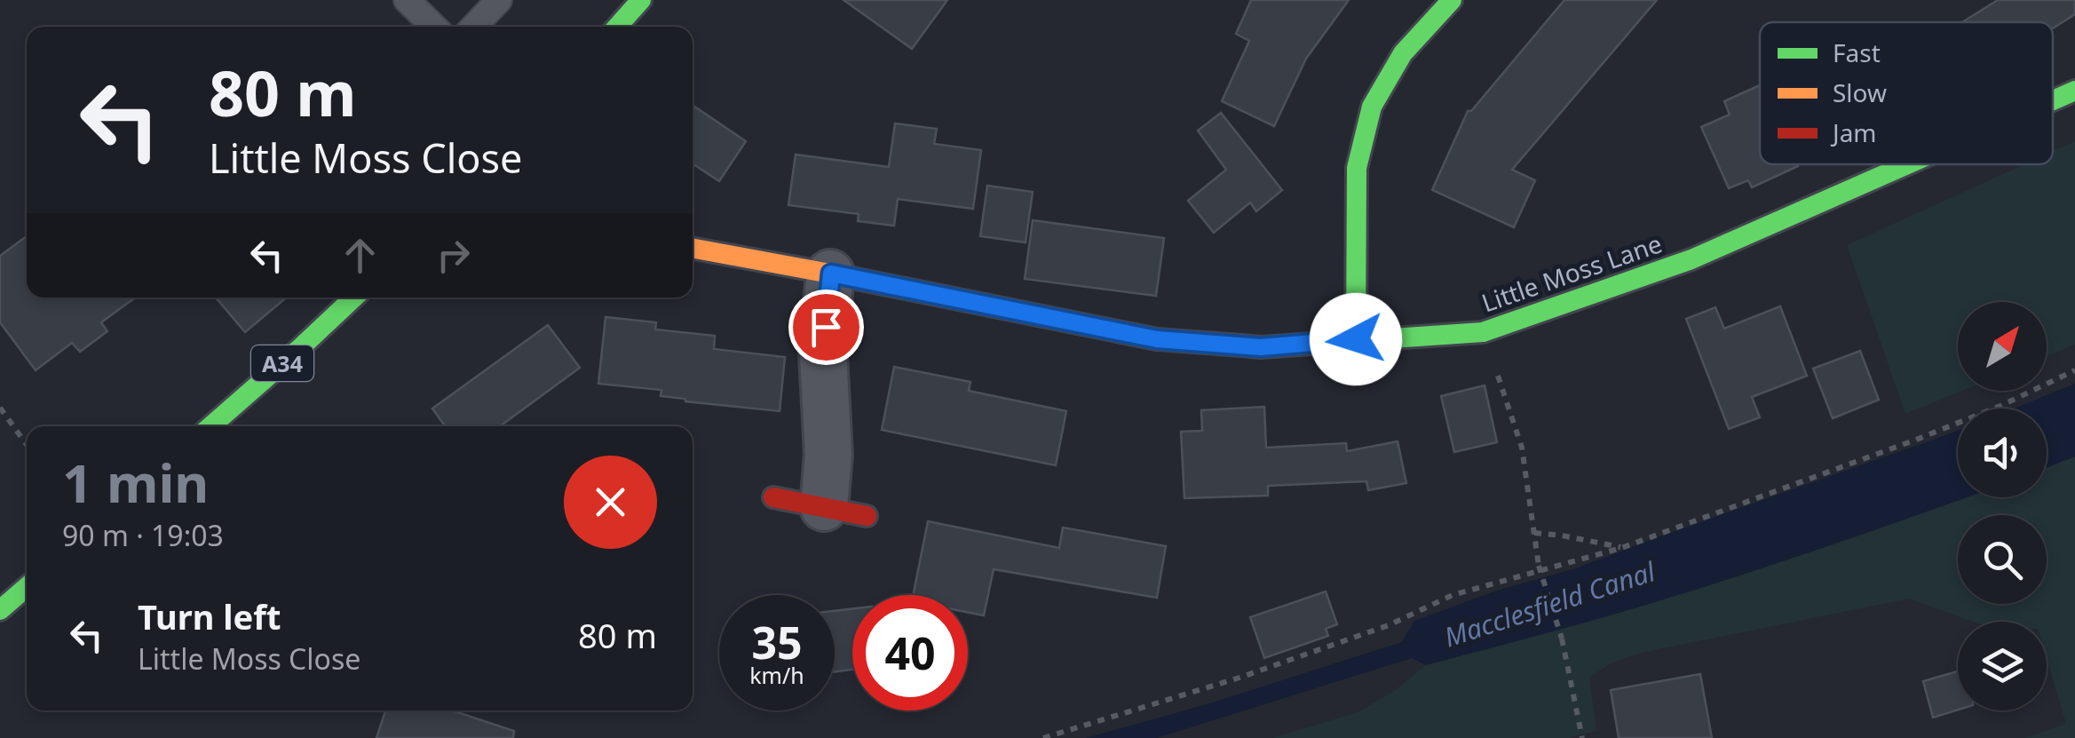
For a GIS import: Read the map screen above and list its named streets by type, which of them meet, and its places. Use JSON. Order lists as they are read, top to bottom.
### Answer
{
  "streets": {
    "main road": ["Little Moss Lane", "A34"]
  },
  "water": ["Macclesfield Canal"],
  "legend": ["Fast", "Slow", "Jam"],
  "north": "top right",
  "page": {
    "turn": ["80 m", "Little Moss Close"],
    "heading": ["1 min", "90 m · 19:03"],
    "list": [
      {
        "name": "Turn left",
        "note": "Little Moss Close",
        "value": "80 m"
      }
    ],
    "speed": "35 km/h",
    "limit": "40"
  }
}
